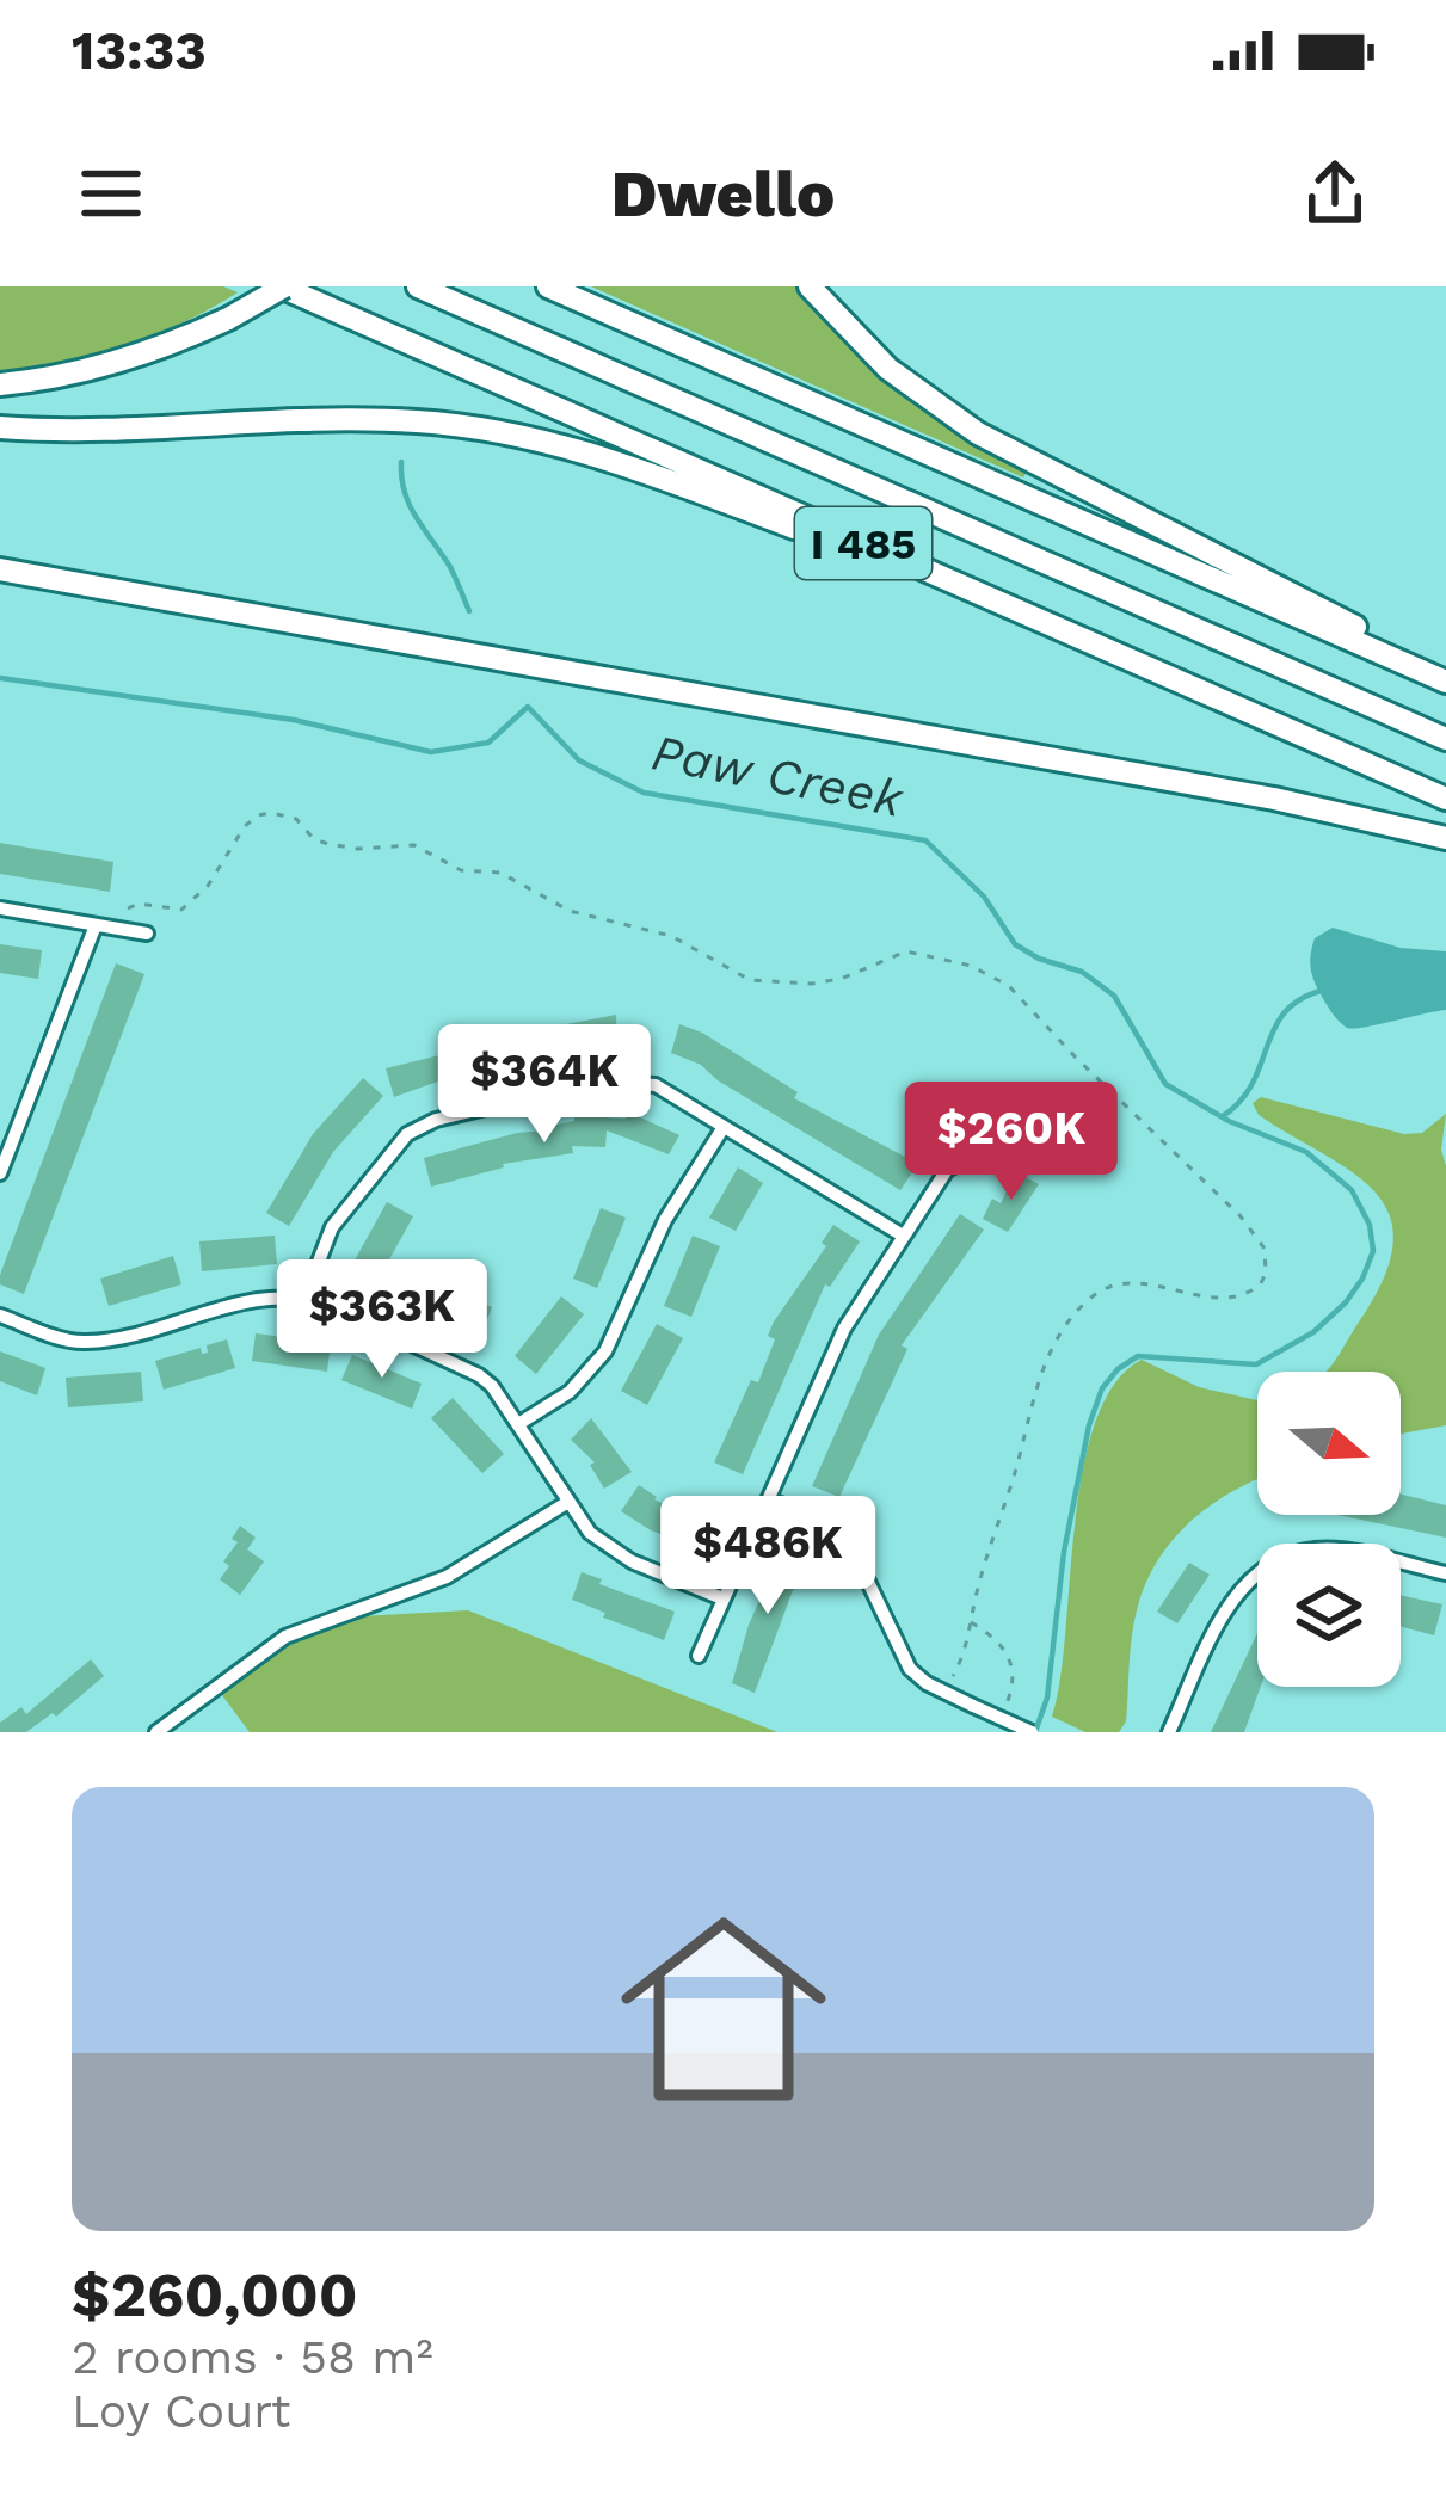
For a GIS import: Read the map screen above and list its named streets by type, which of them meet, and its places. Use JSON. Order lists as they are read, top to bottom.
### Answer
{
  "streets": {
    "highway": ["I 485"]
  },
  "water": ["Paw Creek"],
  "north": "right",
  "page": {
    "status": "13:33",
    "header": "Dwello",
    "price": [
      "$364K",
      "$260K",
      "$363K",
      "$486K"
    ],
    "list": [
      {
        "name": "$260,000",
        "note": "2 rooms · 58 m² · Loy Court"
      }
    ]
  }
}
